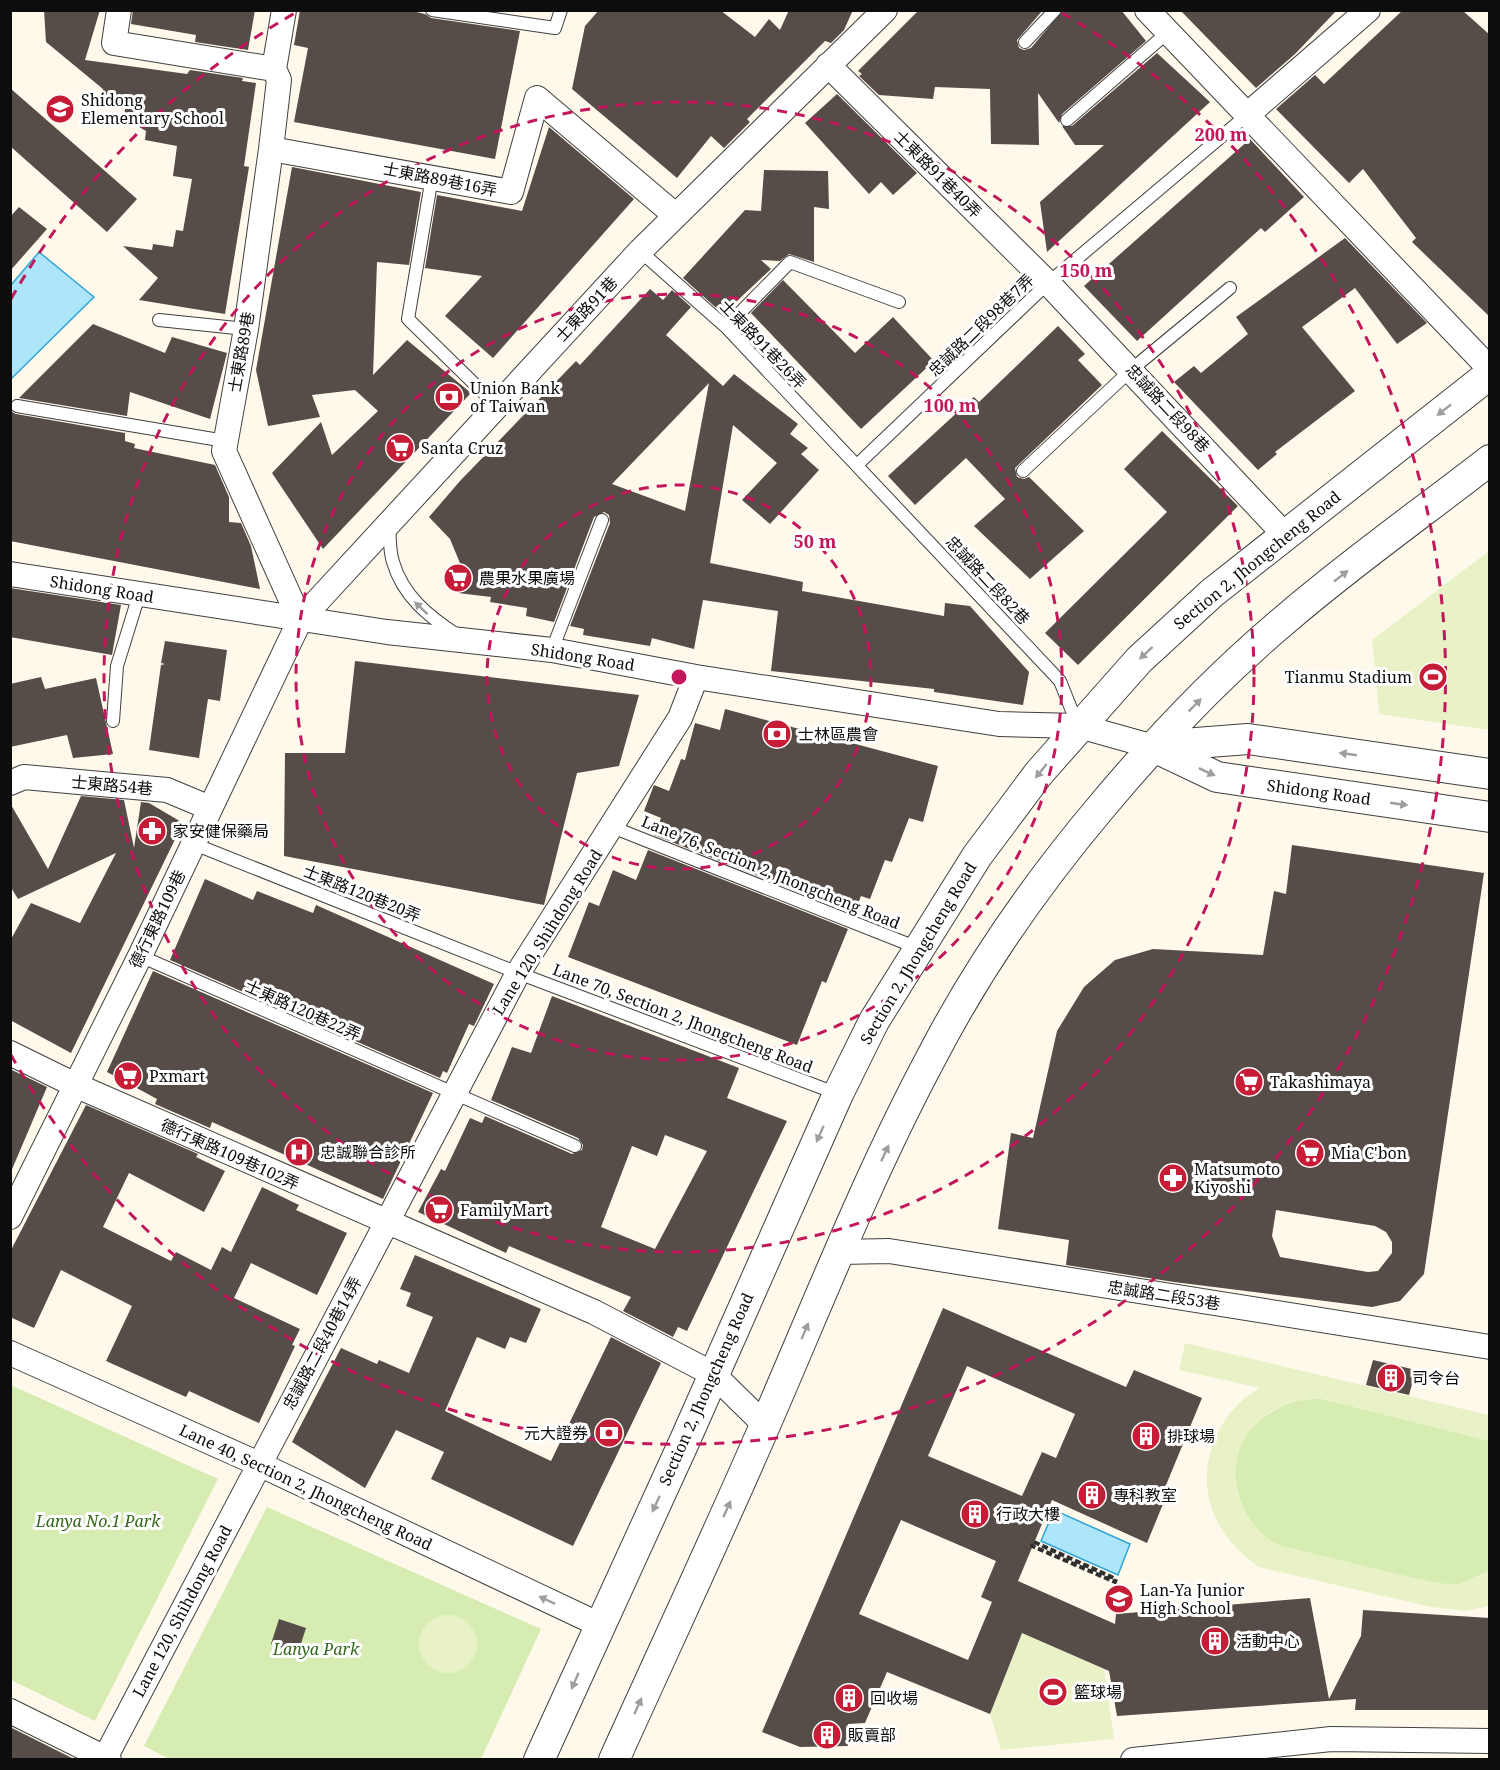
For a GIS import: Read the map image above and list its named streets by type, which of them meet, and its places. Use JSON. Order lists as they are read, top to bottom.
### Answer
{
  "streets": {
    "street": [
      "士東路91巷40弄",
      "士東路89巷16弄",
      "士東路91巷",
      "士東路89巷",
      "忠誠路二段98巷",
      "Section 2, Jhongcheng Road",
      "Shidong Road",
      "士東路54巷",
      "德行東路109巷",
      "Lane 120, Shihdong Road",
      "德行東路109巷102弄",
      "忠誠路二段53巷",
      "忠誠路二段40巷14弄",
      "Lane 40, Section 2, Jhongcheng Road"
    ],
    "lane": [
      "忠誠路二段98巷7弄",
      "士東路91巷26弄",
      "忠誠路二段82巷",
      "Lane 76, Section 2, Jhongcheng Road",
      "士東路120巷20弄",
      "士東路120巷22弄",
      "Lane 70, Section 2, Jhongcheng Road"
    ]
  },
  "crossings": [
    ["士東路91巷40弄", "士東路91巷"],
    ["士東路91巷40弄", "忠誠路二段98巷7弄"],
    ["士東路91巷40弄", "忠誠路二段98巷"],
    ["士東路89巷16弄", "士東路91巷"],
    ["士東路89巷16弄", "士東路89巷"],
    ["士東路91巷", "士東路91巷26弄"],
    ["士東路91巷", "士東路89巷"],
    ["士東路91巷", "Shidong Road"],
    ["士東路91巷", "德行東路109巷"],
    ["忠誠路二段98巷7弄", "士東路91巷26弄"],
    ["忠誠路二段98巷7弄", "忠誠路二段98巷"],
    ["忠誠路二段98巷7弄", "忠誠路二段82巷"],
    ["士東路91巷26弄", "忠誠路二段82巷"],
    ["士東路89巷", "Shidong Road"],
    ["士東路89巷", "德行東路109巷"],
    ["忠誠路二段98巷", "Section 2, Jhongcheng Road"],
    ["Section 2, Jhongcheng Road", "忠誠路二段82巷"],
    ["Section 2, Jhongcheng Road", "Shidong Road"],
    ["Section 2, Jhongcheng Road", "Lane 76, Section 2, Jhongcheng Road"],
    ["Section 2, Jhongcheng Road", "Lane 70, Section 2, Jhongcheng Road"],
    ["Section 2, Jhongcheng Road", "德行東路109巷102弄"],
    ["Section 2, Jhongcheng Road", "Lane 40, Section 2, Jhongcheng Road"],
    ["忠誠路二段82巷", "Shidong Road"],
    ["Shidong Road", "德行東路109巷"],
    ["Shidong Road", "Lane 120, Shihdong Road"],
    ["士東路54巷", "德行東路109巷"],
    ["Lane 76, Section 2, Jhongcheng Road", "Lane 120, Shihdong Road"],
    ["士東路120巷20弄", "德行東路109巷"],
    ["士東路120巷20弄", "Lane 120, Shihdong Road"],
    ["士東路120巷20弄", "Lane 70, Section 2, Jhongcheng Road"],
    ["德行東路109巷", "士東路120巷22弄"],
    ["德行東路109巷", "德行東路109巷102弄"],
    ["Lane 120, Shihdong Road", "士東路120巷22弄"],
    ["Lane 120, Shihdong Road", "Lane 70, Section 2, Jhongcheng Road"],
    ["Lane 120, Shihdong Road", "德行東路109巷102弄"],
    ["Lane 120, Shihdong Road", "忠誠路二段40巷14弄"],
    ["Lane 120, Shihdong Road", "Lane 40, Section 2, Jhongcheng Road"],
    ["德行東路109巷102弄", "忠誠路二段40巷14弄"],
    ["忠誠路二段40巷14弄", "Lane 40, Section 2, Jhongcheng Road"]
  ],
  "one_way": ["Lane 40, Section 2, Jhongcheng Road"],
  "parks": ["Lanya No.1 Park", "Lanya Park"],
  "places": {
    "school or university": ["Shidong Elementary School", "Lan-Ya Junior High School"],
    "bank": ["Union Bank of Taiwan", "士林區農會", "元大證券"],
    "supermarket": [
      "Santa Cruz",
      "農果水果廣場",
      "Pxmart",
      "Takashimaya",
      "Mia C'bon",
      "FamilyMart"
    ],
    "sports": ["Tianmu Stadium", "籃球場"],
    "pharmacy": ["家安健保藥局", "Matsumoto Kiyoshi"],
    "hospital": ["忠誠聯合診所"],
    "building": [
      "司令台",
      "排球場",
      "專科教室",
      "行政大樓",
      "活動中心",
      "回收場",
      "販賣部"
    ]
  },
  "rings": [
    "200 m",
    "150 m",
    "100 m",
    "50 m"
  ]
}
